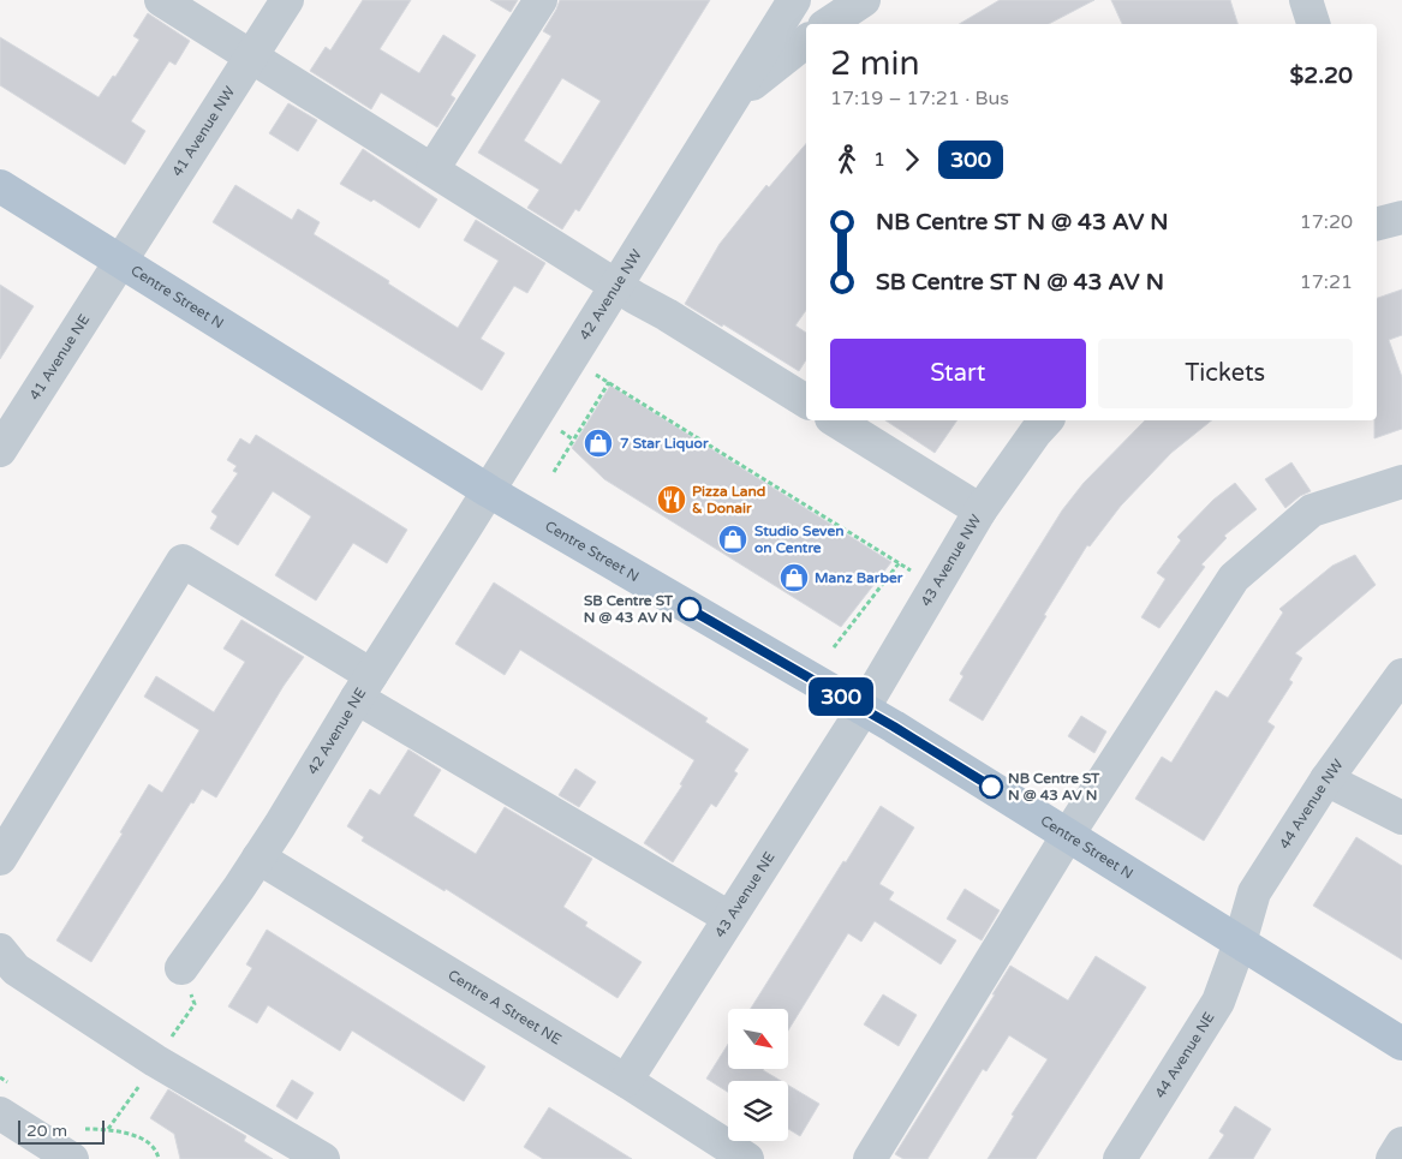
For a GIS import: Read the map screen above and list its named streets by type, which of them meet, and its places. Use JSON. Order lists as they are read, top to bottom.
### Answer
{
  "streets": {
    "main road": ["Centre Street N"],
    "street": [
      "41 Avenue NW",
      "42 Avenue NW",
      "41 Avenue NE",
      "43 Avenue NW",
      "42 Avenue NE",
      "44 Avenue NW",
      "43 Avenue NE",
      "Centre A Street NE",
      "44 Avenue NE"
    ]
  },
  "crossings": [
    ["41 Avenue NW", "Centre Street N"],
    ["41 Avenue NW", "41 Avenue NE"],
    ["42 Avenue NW", "Centre Street N"],
    ["42 Avenue NW", "42 Avenue NE"],
    ["Centre Street N", "41 Avenue NE"],
    ["Centre Street N", "43 Avenue NW"],
    ["Centre Street N", "42 Avenue NE"],
    ["Centre Street N", "44 Avenue NW"],
    ["Centre Street N", "43 Avenue NE"],
    ["Centre Street N", "44 Avenue NE"],
    ["43 Avenue NW", "43 Avenue NE"],
    ["42 Avenue NE", "Centre A Street NE"],
    ["44 Avenue NW", "44 Avenue NE"],
    ["43 Avenue NE", "Centre A Street NE"]
  ],
  "places": {
    "shop": ["7 Star Liquor", "Studio Seven on Centre", "Manz Barber"],
    "restaurant": ["Pizza Land & Donair"],
    "other": ["SB Centre ST N @ 43 AV N", "NB Centre ST N @ 43 AV N"]
  },
  "lines": ["bus line 300"],
  "scale_bar": "20 m",
  "north": "bottom right",
  "page": {
    "on_map": "300",
    "heading": ["2 min", "17:19 – 17:21 · Bus", "$2.20"],
    "legs": ["1", "300"],
    "list": [
      {
        "name": "NB Centre ST N @ 43 AV N",
        "value": "17:20"
      },
      {
        "name": "SB Centre ST N @ 43 AV N",
        "value": "17:21"
      }
    ],
    "buttons": ["Start", "Tickets"],
    "scale": "20 m"
  }
}
